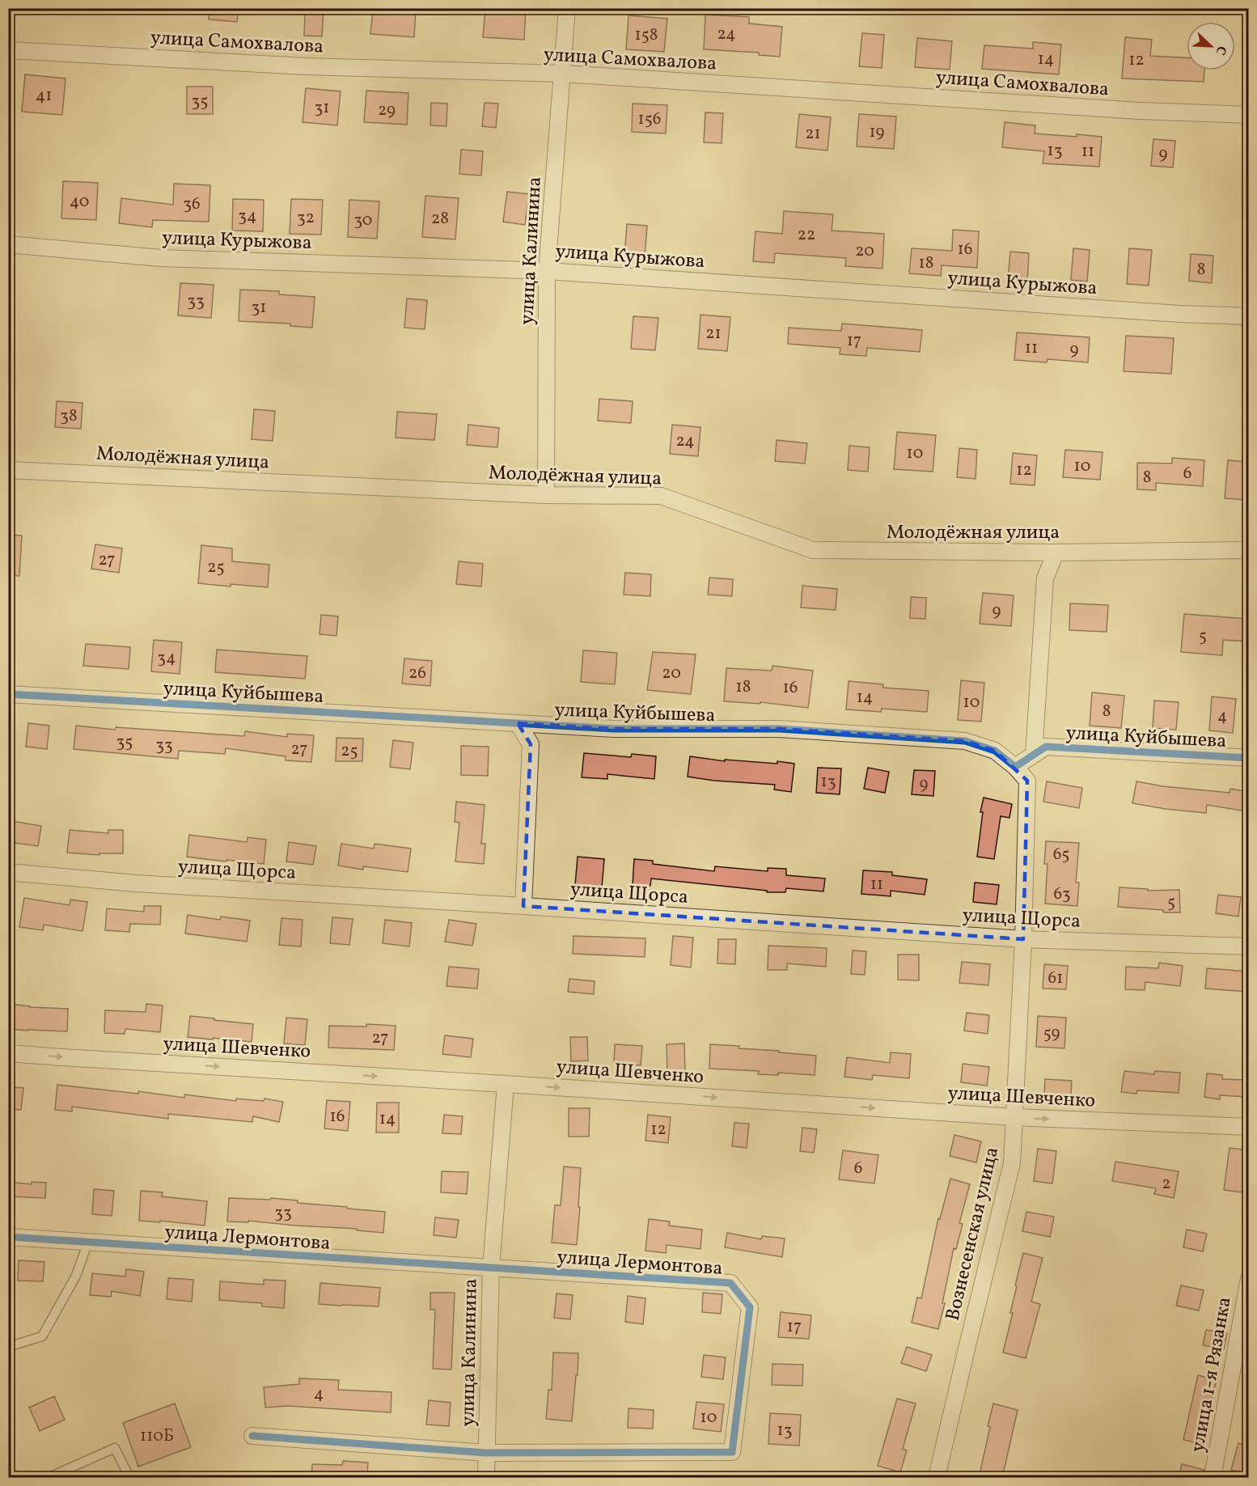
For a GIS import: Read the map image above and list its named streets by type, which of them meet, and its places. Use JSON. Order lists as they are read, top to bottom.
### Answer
{
  "streets": {
    "street": [
      "улица Самохвалова",
      "улица Курыжова",
      "улица Калинина",
      "Молодёжная улица",
      "улица Куйбышева",
      "улица Щорса",
      "улица Шевченко",
      "Вознесенская улица",
      "улица Лермонтова",
      "улица 1-я Рязанка"
    ]
  },
  "crossings": [
    ["улица Самохвалова", "улица Калинина"],
    ["улица Курыжова", "улица Калинина"],
    ["улица Калинина", "Молодёжная улица"],
    ["улица Калинина", "улица Шевченко"],
    ["улица Калинина", "улица Лермонтова"],
    ["улица Куйбышева", "Вознесенская улица"],
    ["улица Щорса", "Вознесенская улица"],
    ["улица Шевченко", "Вознесенская улица"]
  ],
  "one_way": ["улица Шевченко"],
  "house_numbers": [
    "24",
    "158",
    "14",
    "12",
    "41",
    "35",
    "31",
    "29",
    "156",
    "19",
    "21",
    "13",
    "11",
    "9",
    "40",
    "36",
    "34",
    "32",
    "28",
    "30",
    "22",
    "16",
    "20",
    "18",
    "8",
    "33",
    "31",
    "21",
    "17",
    "11",
    "9",
    "38",
    "24",
    "10",
    "10",
    "12",
    "6",
    "8",
    "27",
    "25",
    "9",
    "5",
    "34",
    "26",
    "20",
    "18",
    "16",
    "14",
    "10",
    "8",
    "4",
    "35",
    "33",
    "27",
    "25",
    "13",
    "9",
    "65",
    "11",
    "63",
    "5",
    "61",
    "59",
    "27",
    "16",
    "14",
    "12",
    "6",
    "2",
    "33",
    "17",
    "4",
    "10",
    "13",
    "110Б"
  ],
  "north": "bottom right"
}
